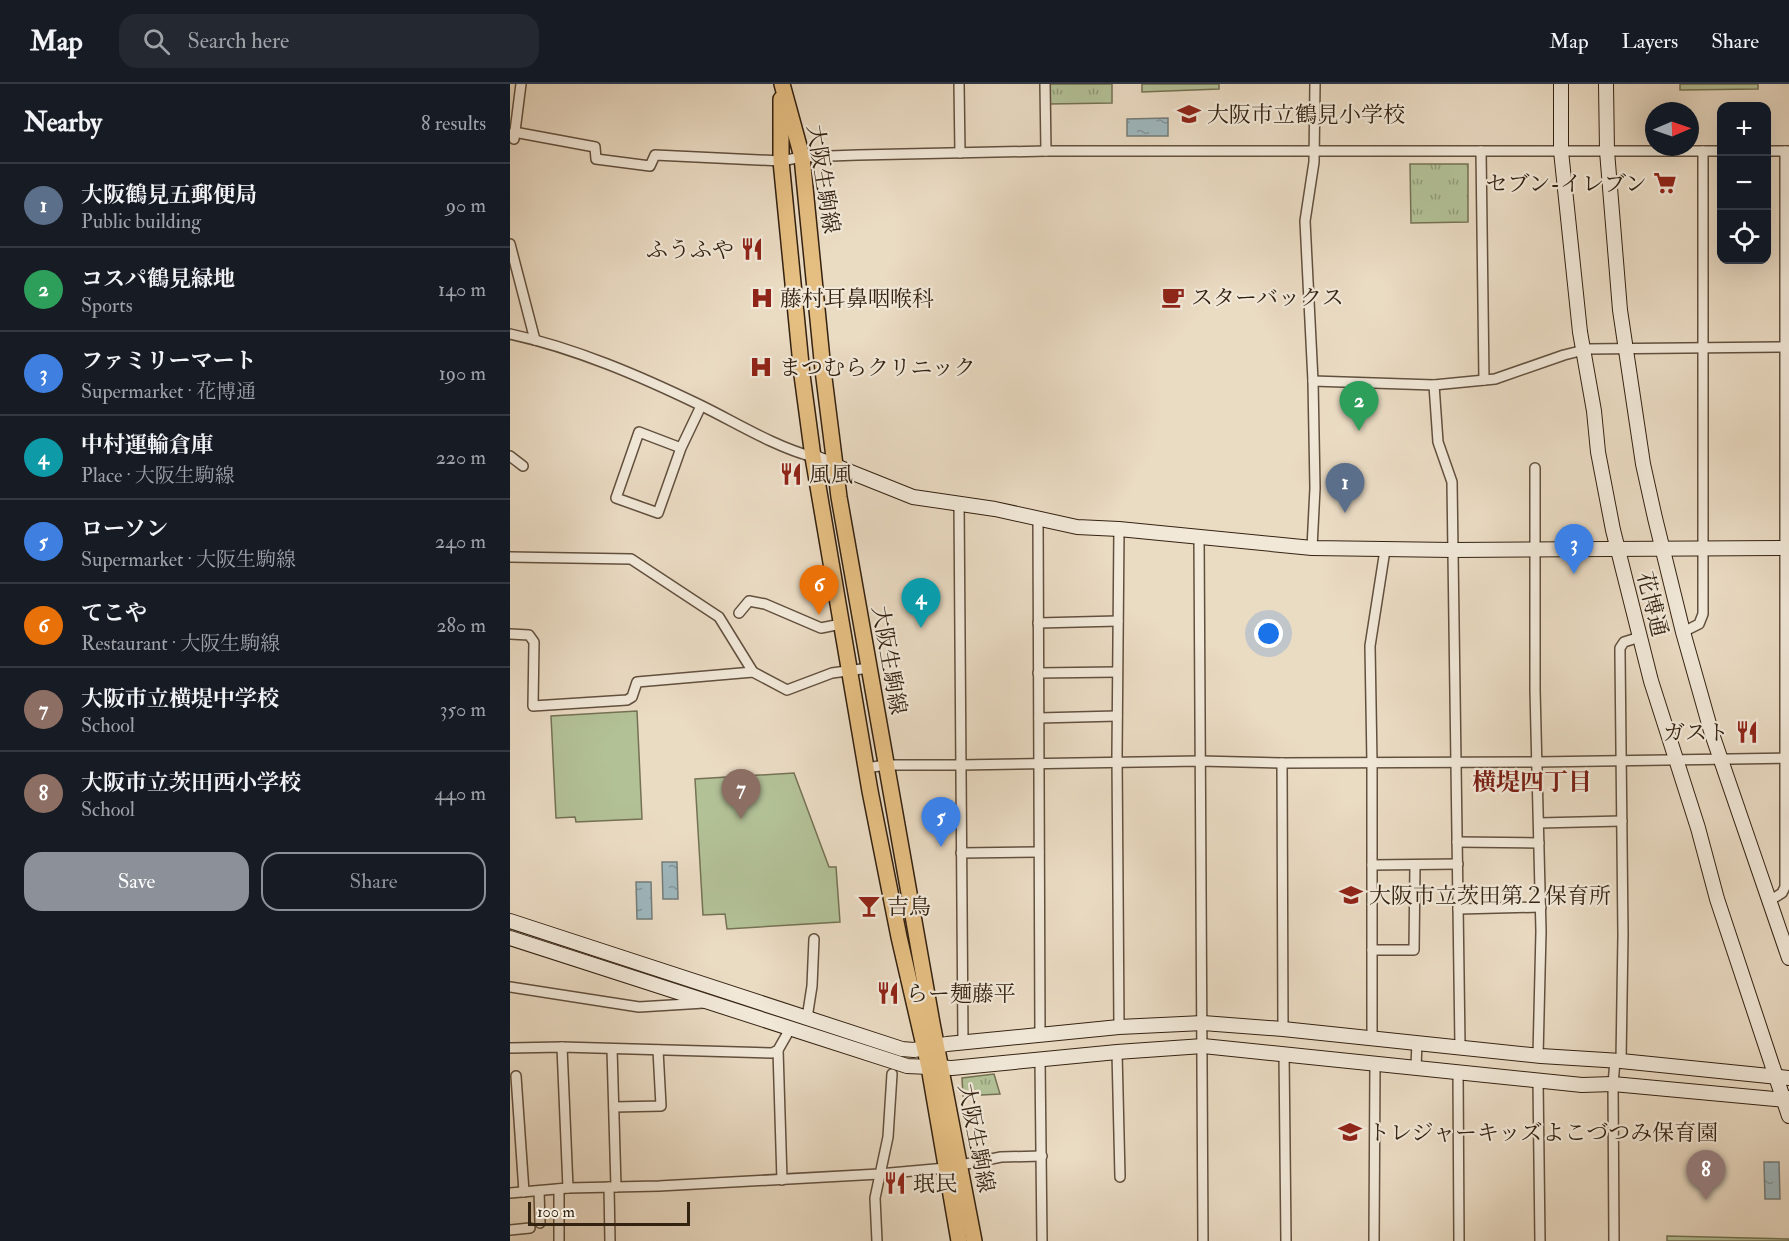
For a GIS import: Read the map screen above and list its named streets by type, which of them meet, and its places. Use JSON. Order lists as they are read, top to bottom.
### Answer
{
  "streets": {
    "main road": ["大阪生駒線"],
    "street": ["花博通"]
  },
  "districts": ["横堤四丁目"],
  "places": {
    "school or university": ["大阪市立鶴見小学校", "大阪市立茨田第２保育所", "トレジャーキッズよこづつみ保育園"],
    "supermarket": ["セブン-イレブン"],
    "restaurant": [
      "ふうふや",
      "風風",
      "ガスト",
      "らー麺藤平",
      "珉民"
    ],
    "cafe": ["スターバックス"],
    "hospital": ["藤村耳鼻咽喉科", "まつむらクリニック"],
    "bar": ["吉鳥"]
  },
  "scale_bar": "100 m",
  "north": "right",
  "page": {
    "header": "Map",
    "search": "Search here",
    "nav": ["Map", "Layers", "Share"],
    "heading": ["Nearby", "8 results"],
    "map_buttons": ["+", "−"],
    "list": [
      {
        "mark": "1",
        "name": "大阪鶴見五郵便局",
        "note": "Public building",
        "value": "90 m"
      },
      {
        "mark": "2",
        "name": "コスパ鶴見緑地",
        "note": "Sports",
        "value": "140 m"
      },
      {
        "mark": "3",
        "name": "ファミリーマート",
        "note": "Supermarket · 花博通",
        "value": "190 m"
      },
      {
        "mark": "4",
        "name": "中村運輸倉庫",
        "note": "Place · 大阪生駒線",
        "value": "220 m"
      },
      {
        "mark": "5",
        "name": "ローソン",
        "note": "Supermarket · 大阪生駒線",
        "value": "240 m"
      },
      {
        "mark": "6",
        "name": "てこや",
        "note": "Restaurant · 大阪生駒線",
        "value": "280 m"
      },
      {
        "mark": "7",
        "name": "大阪市立横堤中学校",
        "note": "School",
        "value": "350 m"
      },
      {
        "mark": "8",
        "name": "大阪市立茨田西小学校",
        "note": "School",
        "value": "440 m"
      }
    ],
    "pins": [
      "2",
      "1",
      "3",
      "6",
      "4",
      "7",
      "5",
      "8"
    ],
    "buttons": ["Save", "Share"],
    "scale": "100 m"
  }
}
